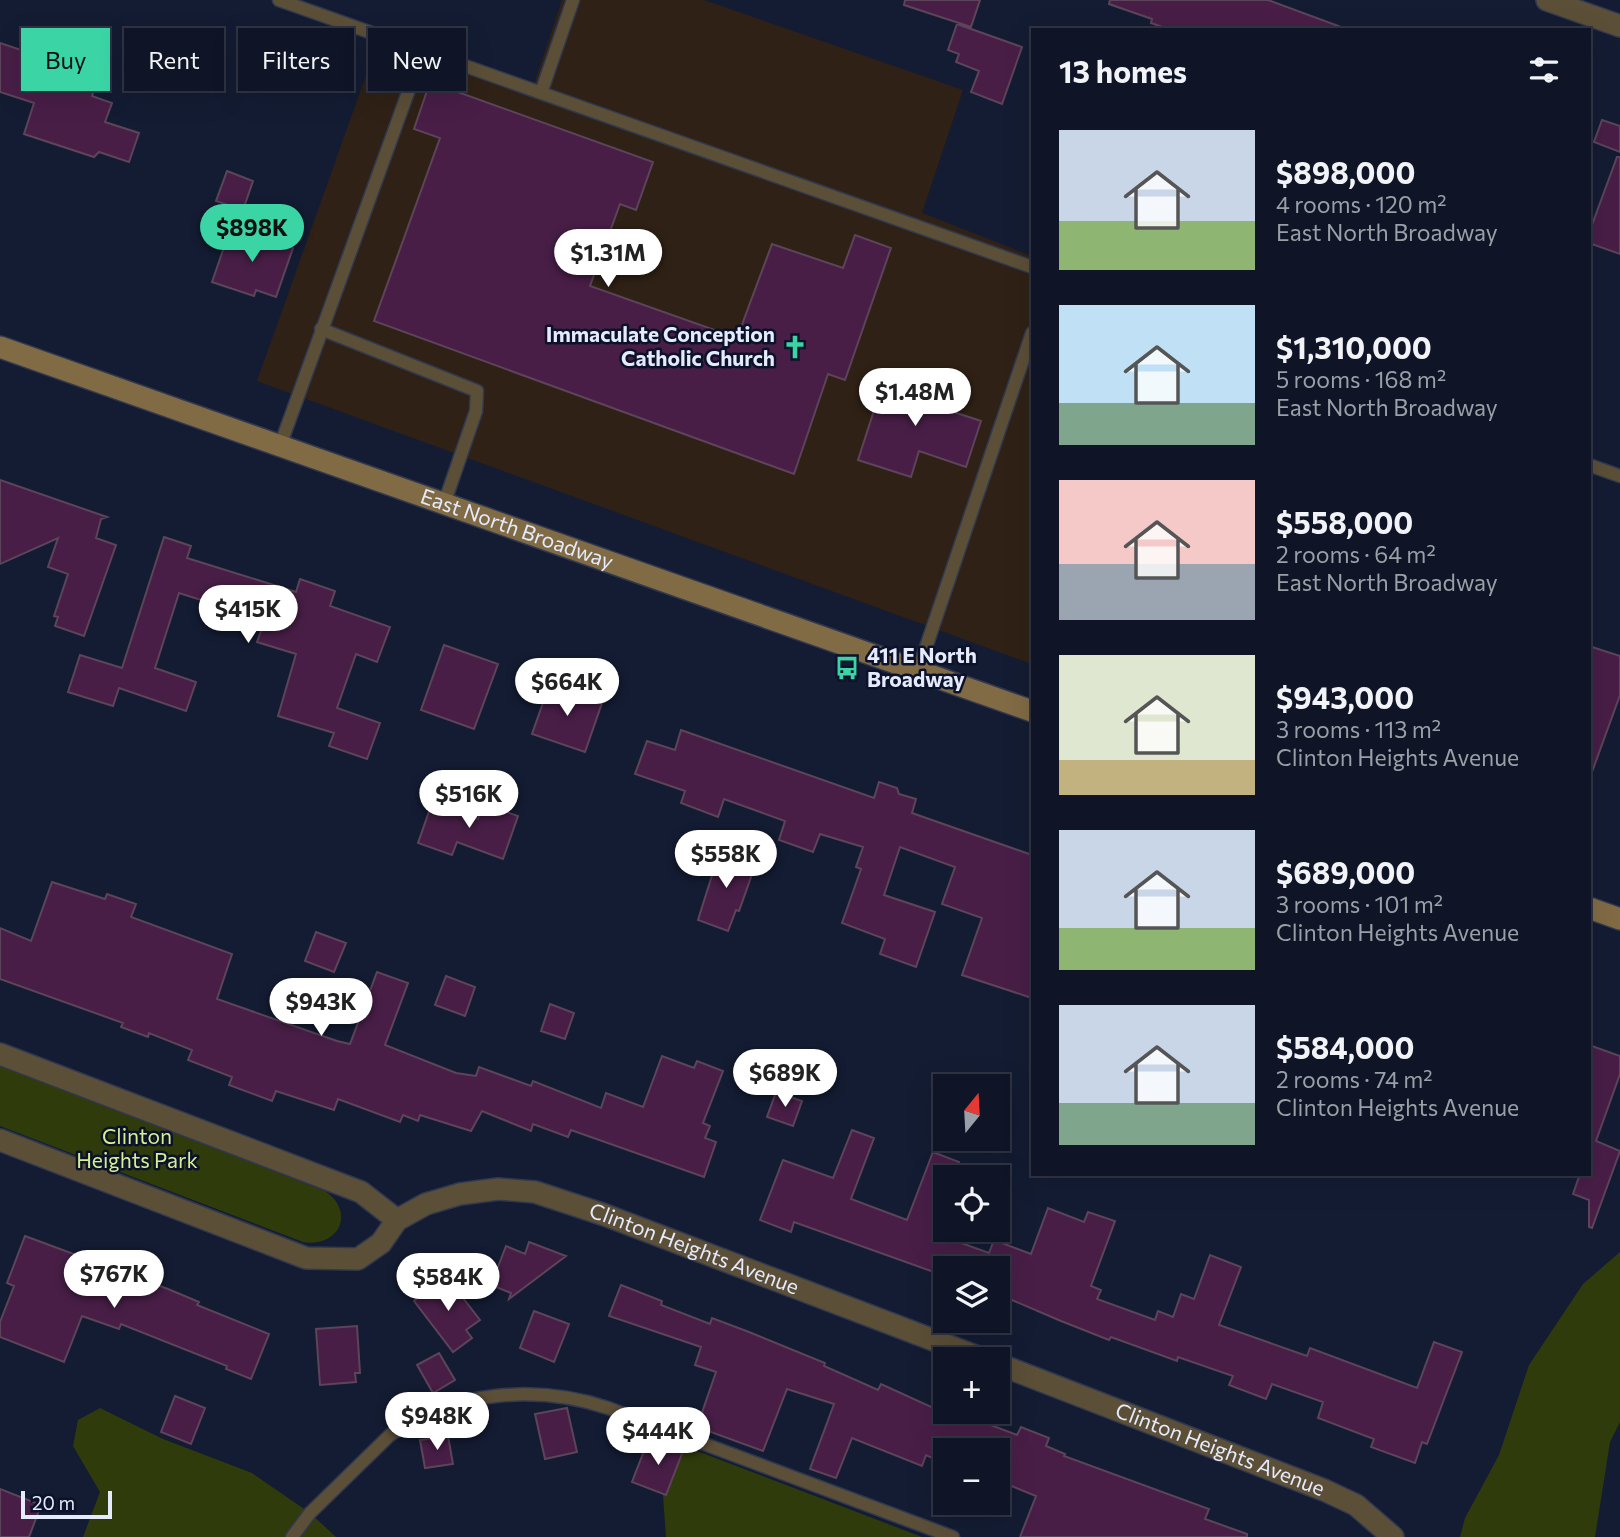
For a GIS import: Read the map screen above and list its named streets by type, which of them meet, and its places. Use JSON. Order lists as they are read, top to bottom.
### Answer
{
  "streets": {
    "main road": ["East North Broadway"],
    "street": ["Clinton Heights Avenue"]
  },
  "parks": ["Clinton Heights Park"],
  "places": {
    "church": ["Immaculate Conception Catholic Church"],
    "bus stop": ["411 E North Broadway"]
  },
  "scale_bar": "20 m",
  "north": "top",
  "page": {
    "chip": [
      "Buy",
      "Rent",
      "Filters",
      "New"
    ],
    "heading": "13 homes",
    "list": [
      {
        "name": "$898,000",
        "note": "4 rooms · 120 m² · East North Broadway"
      },
      {
        "name": "$1,310,000",
        "note": "5 rooms · 168 m² · East North Broadway"
      },
      {
        "name": "$558,000",
        "note": "2 rooms · 64 m² · East North Broadway"
      },
      {
        "name": "$943,000",
        "note": "3 rooms · 113 m² · Clinton Heights Avenue"
      },
      {
        "name": "$689,000",
        "note": "3 rooms · 101 m² · Clinton Heights Avenue"
      },
      {
        "name": "$584,000",
        "note": "2 rooms · 74 m² · Clinton Heights Avenue"
      }
    ],
    "price": [
      "$898K",
      "$1.31M",
      "$1.48M",
      "$415K",
      "$664K",
      "$516K",
      "$558K",
      "$943K",
      "$689K",
      "$767K",
      "$584K",
      "$948K",
      "$444K"
    ],
    "map_buttons": ["+", "−"],
    "scale": "20 m"
  }
}
